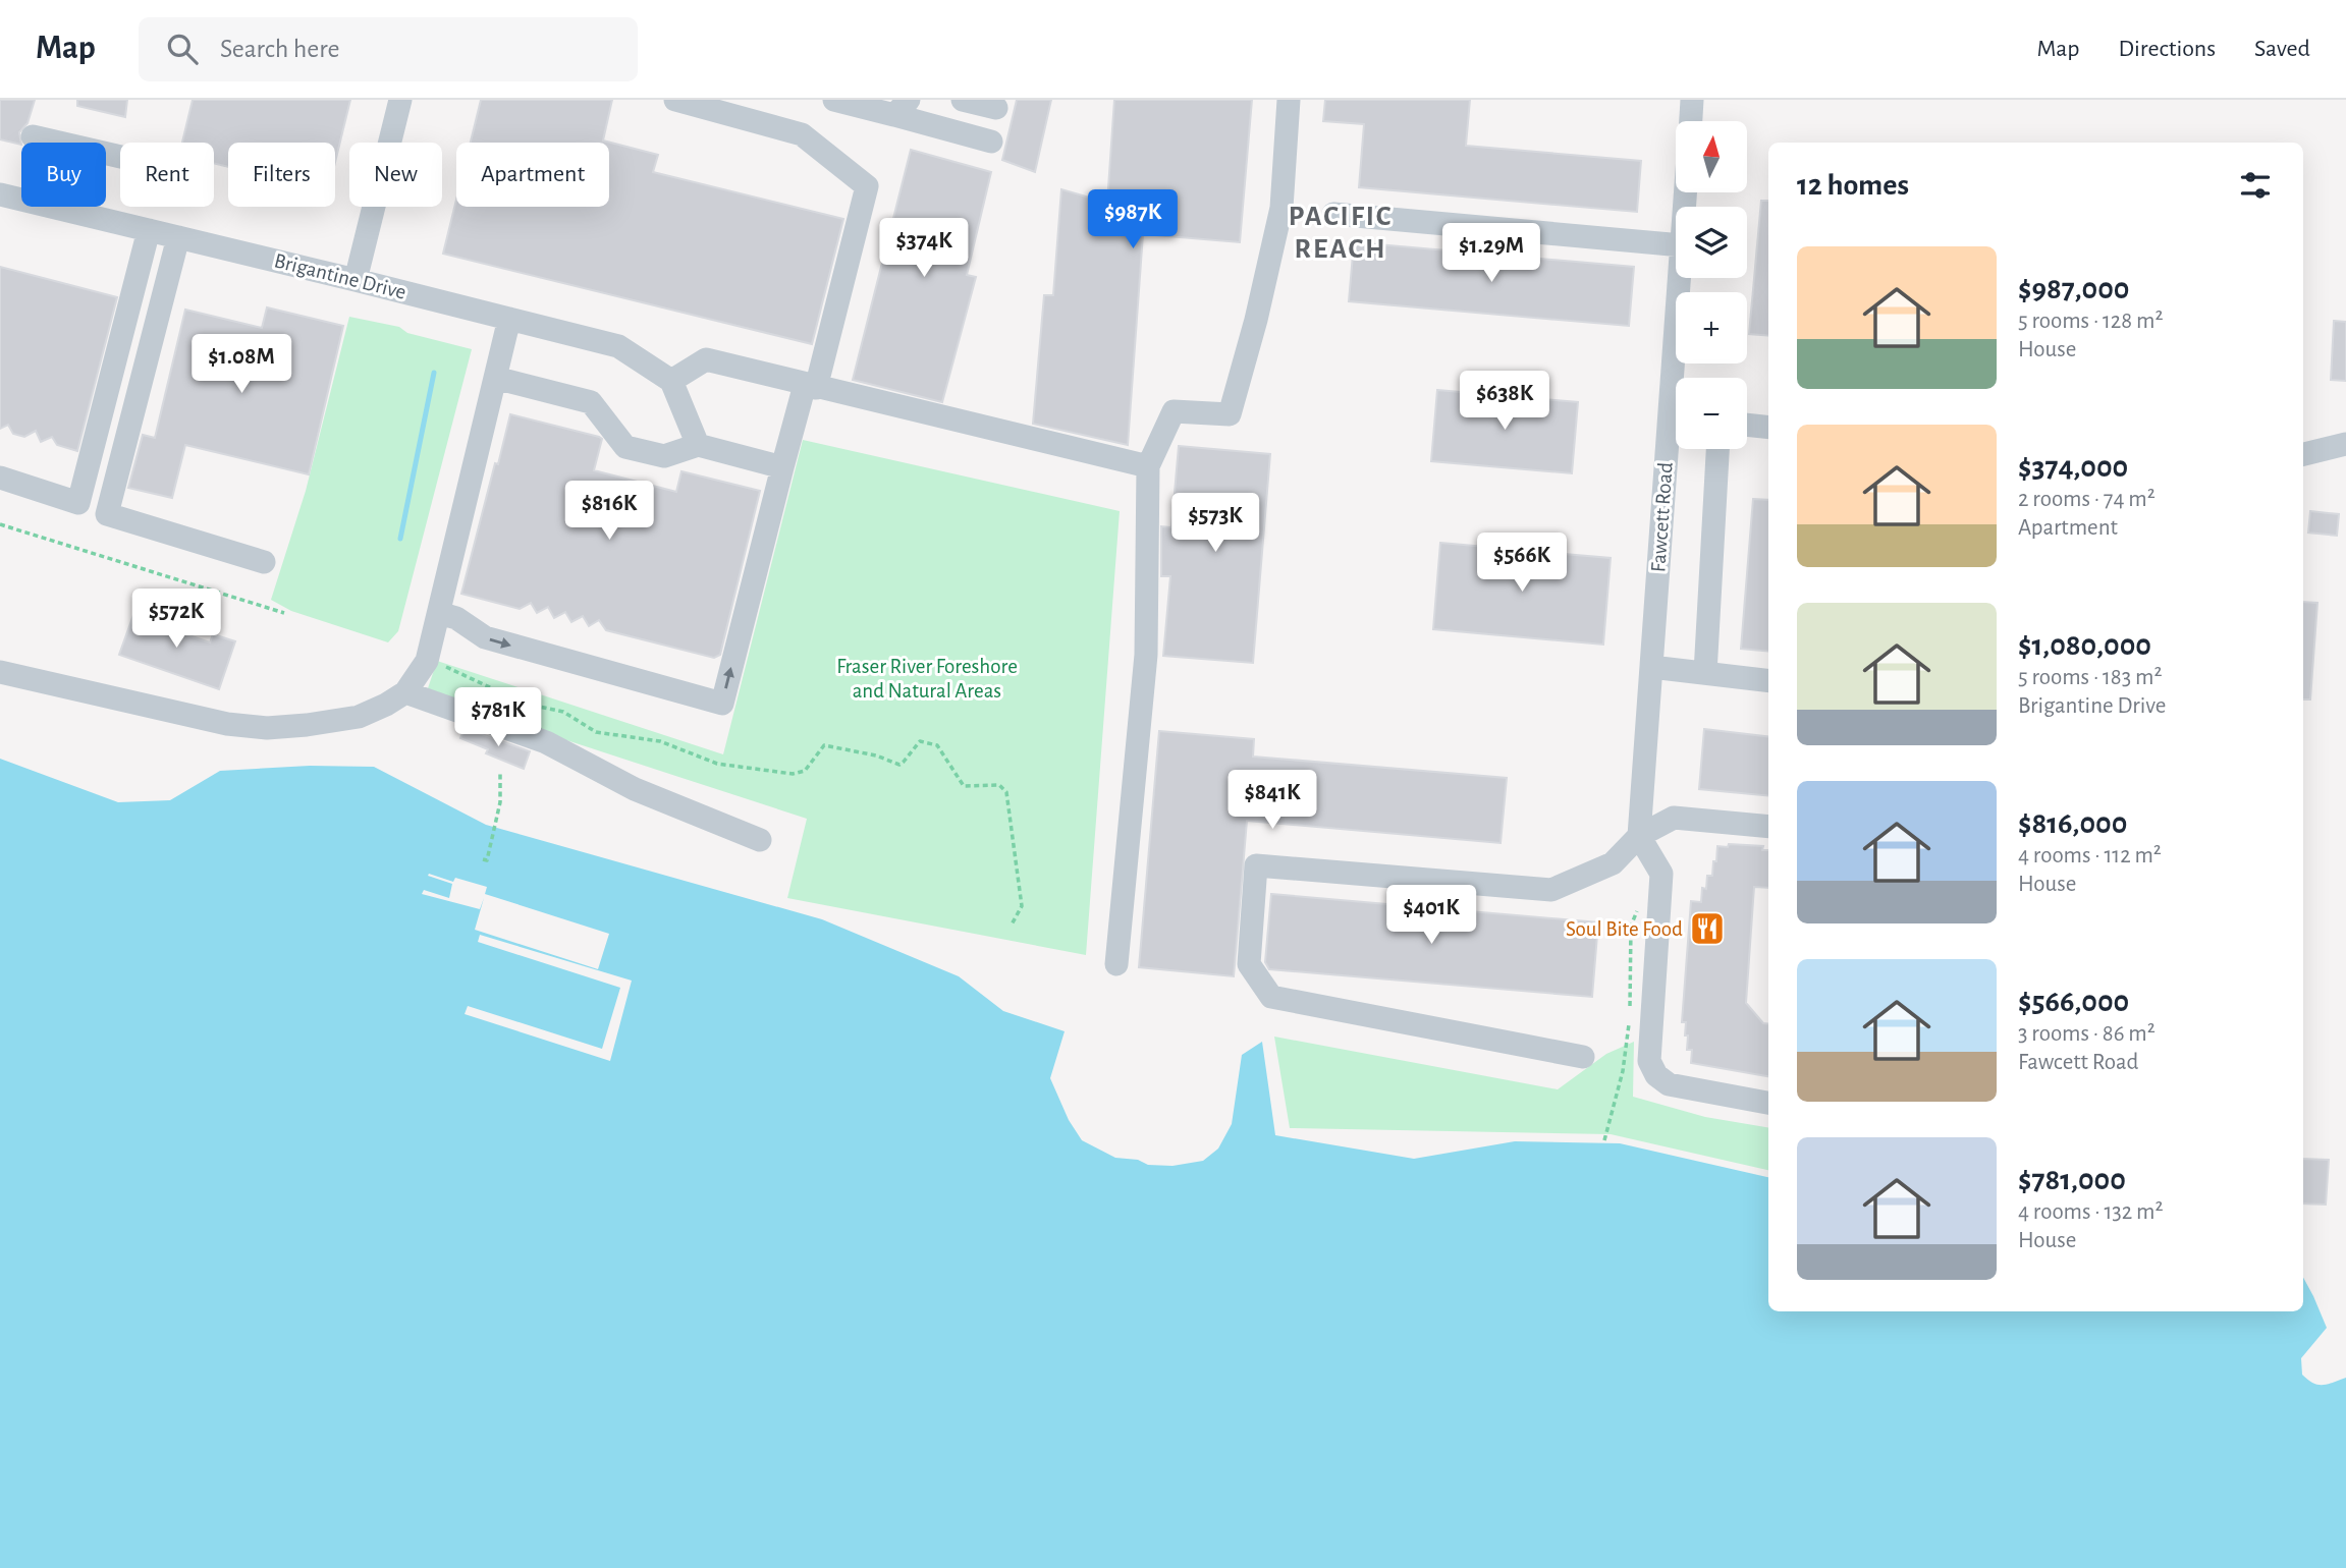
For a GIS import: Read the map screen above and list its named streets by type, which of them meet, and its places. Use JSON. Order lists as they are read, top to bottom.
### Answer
{
  "streets": {
    "street": ["Brigantine Drive", "Fawcett Road"]
  },
  "districts": ["PACIFIC REACH"],
  "parks": ["Fraser River Foreshore and Natural Areas"],
  "places": {
    "restaurant": ["Soul Bite Food"]
  },
  "north": "top",
  "page": {
    "header": "Map",
    "search": "Search here",
    "nav": ["Map", "Directions", "Saved"],
    "map_buttons": ["+", "−"],
    "chip": [
      "Buy",
      "Rent",
      "Filters",
      "New",
      "Apartment"
    ],
    "heading": "12 homes",
    "price": [
      "$987K",
      "$374K",
      "$1.29M",
      "$1.08M",
      "$638K",
      "$816K",
      "$573K",
      "$566K",
      "$572K",
      "$781K",
      "$841K",
      "$401K"
    ],
    "list": [
      {
        "name": "$987,000",
        "note": "5 rooms · 128 m² · House"
      },
      {
        "name": "$374,000",
        "note": "2 rooms · 74 m² · Apartment"
      },
      {
        "name": "$1,080,000",
        "note": "5 rooms · 183 m² · Brigantine Drive"
      },
      {
        "name": "$816,000",
        "note": "4 rooms · 112 m² · House"
      },
      {
        "name": "$566,000",
        "note": "3 rooms · 86 m² · Fawcett Road"
      },
      {
        "name": "$781,000",
        "note": "4 rooms · 132 m² · House"
      }
    ]
  }
}
